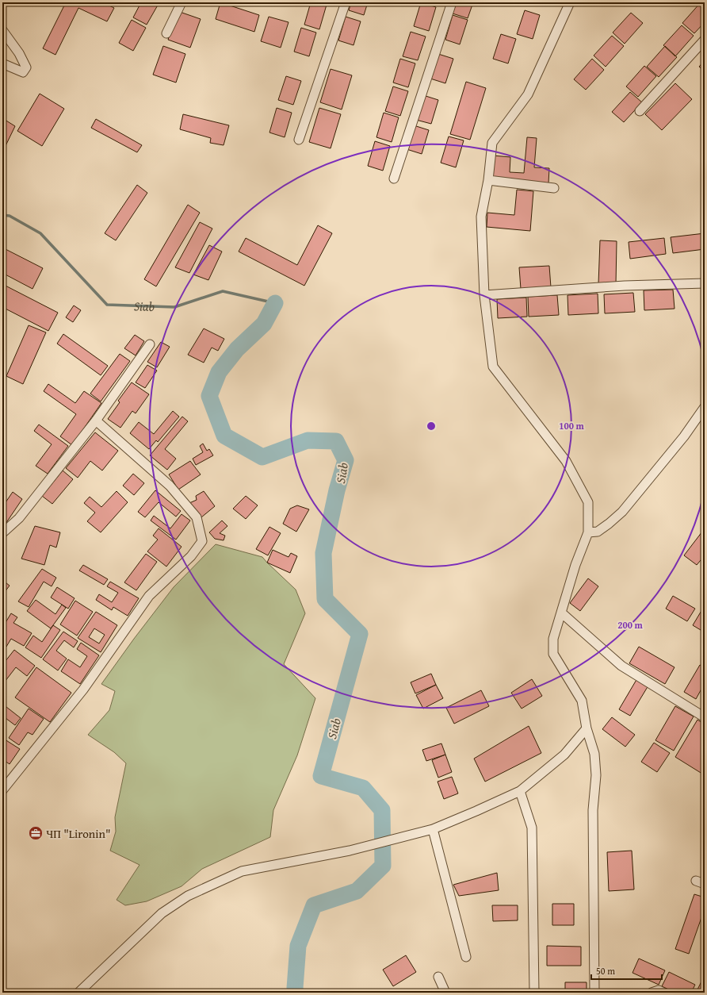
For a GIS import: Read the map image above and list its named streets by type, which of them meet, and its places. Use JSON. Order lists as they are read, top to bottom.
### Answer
{
  "water": ["Siab"],
  "places": {
    "office": ["ЧП \"Lironin\""]
  },
  "scale_bar": "50 m",
  "rings": ["100 m", "200 m"]
}
